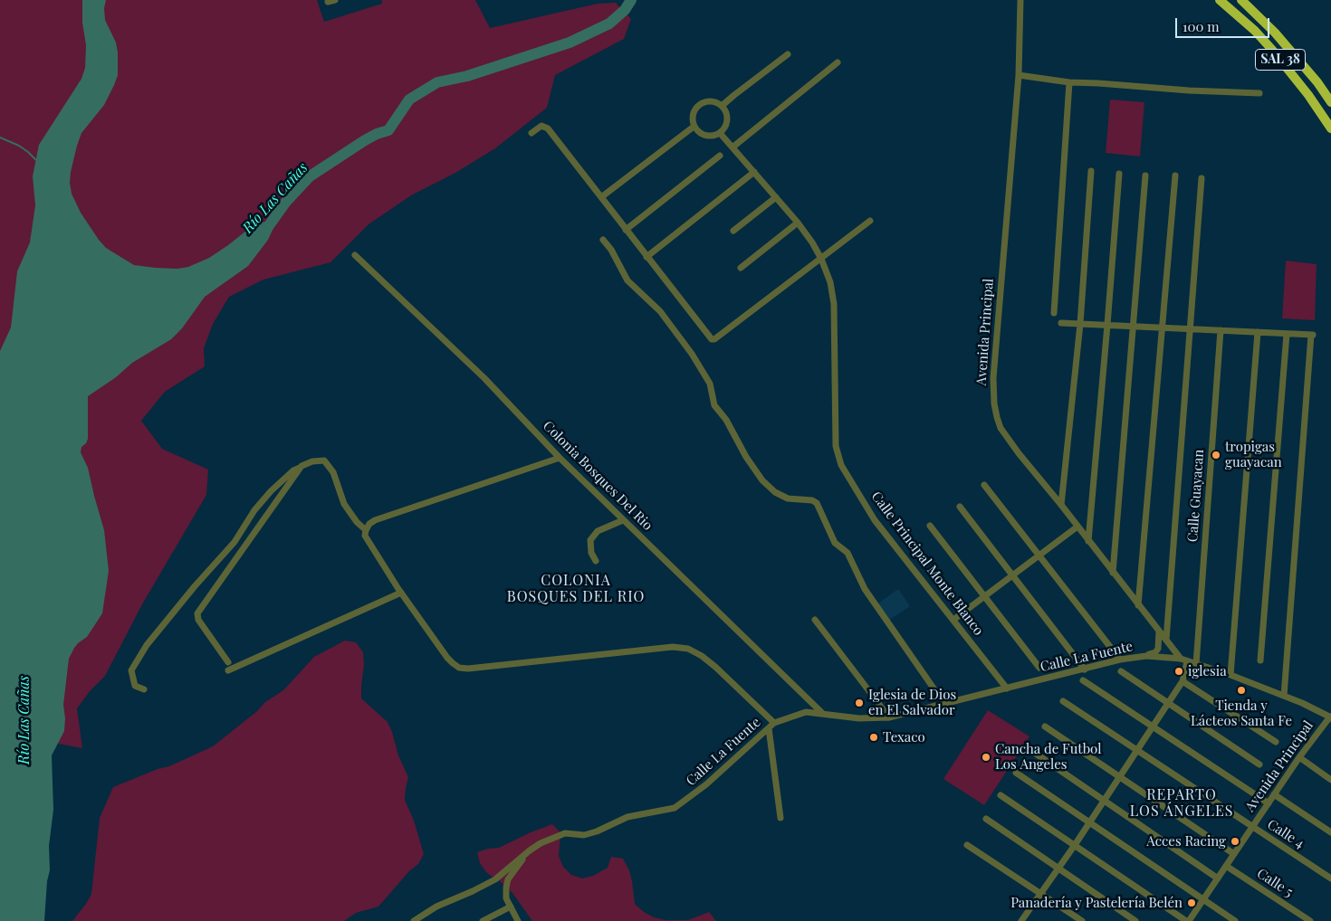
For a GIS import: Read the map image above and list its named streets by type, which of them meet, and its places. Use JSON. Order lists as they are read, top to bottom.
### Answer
{
  "streets": {
    "highway": ["SAL 38"],
    "street": [
      "Avenida Principal",
      "Colonia Bosques Del Rio",
      "Calle Guayacan",
      "Calle Principal Monte Blanco",
      "Calle La Fuente",
      "Calle 4",
      "Calle 5"
    ]
  },
  "crossings": [
    ["Avenida Principal", "Calle La Fuente"],
    ["Avenida Principal", "Calle 4"],
    ["Avenida Principal", "Calle 5"],
    ["Colonia Bosques Del Rio", "Calle La Fuente"],
    ["Calle Guayacan", "Calle La Fuente"],
    ["Calle Principal Monte Blanco", "Calle La Fuente"]
  ],
  "districts": ["COLONIA BOSQUES DEL RIO", "REPARTO LOS ÁNGELES"],
  "water": ["Río Las Cañas"],
  "places": [
    "tropigas guayacan",
    "iglesia",
    "Tienda y Lácteos Santa Fe",
    "Iglesia de Dios en El Salvador",
    "Texaco",
    "Cancha de Futbol Los Angeles",
    "Acces Racing",
    "Panadería y Pastelería Belén"
  ],
  "scale_bar": "100 m"
}
